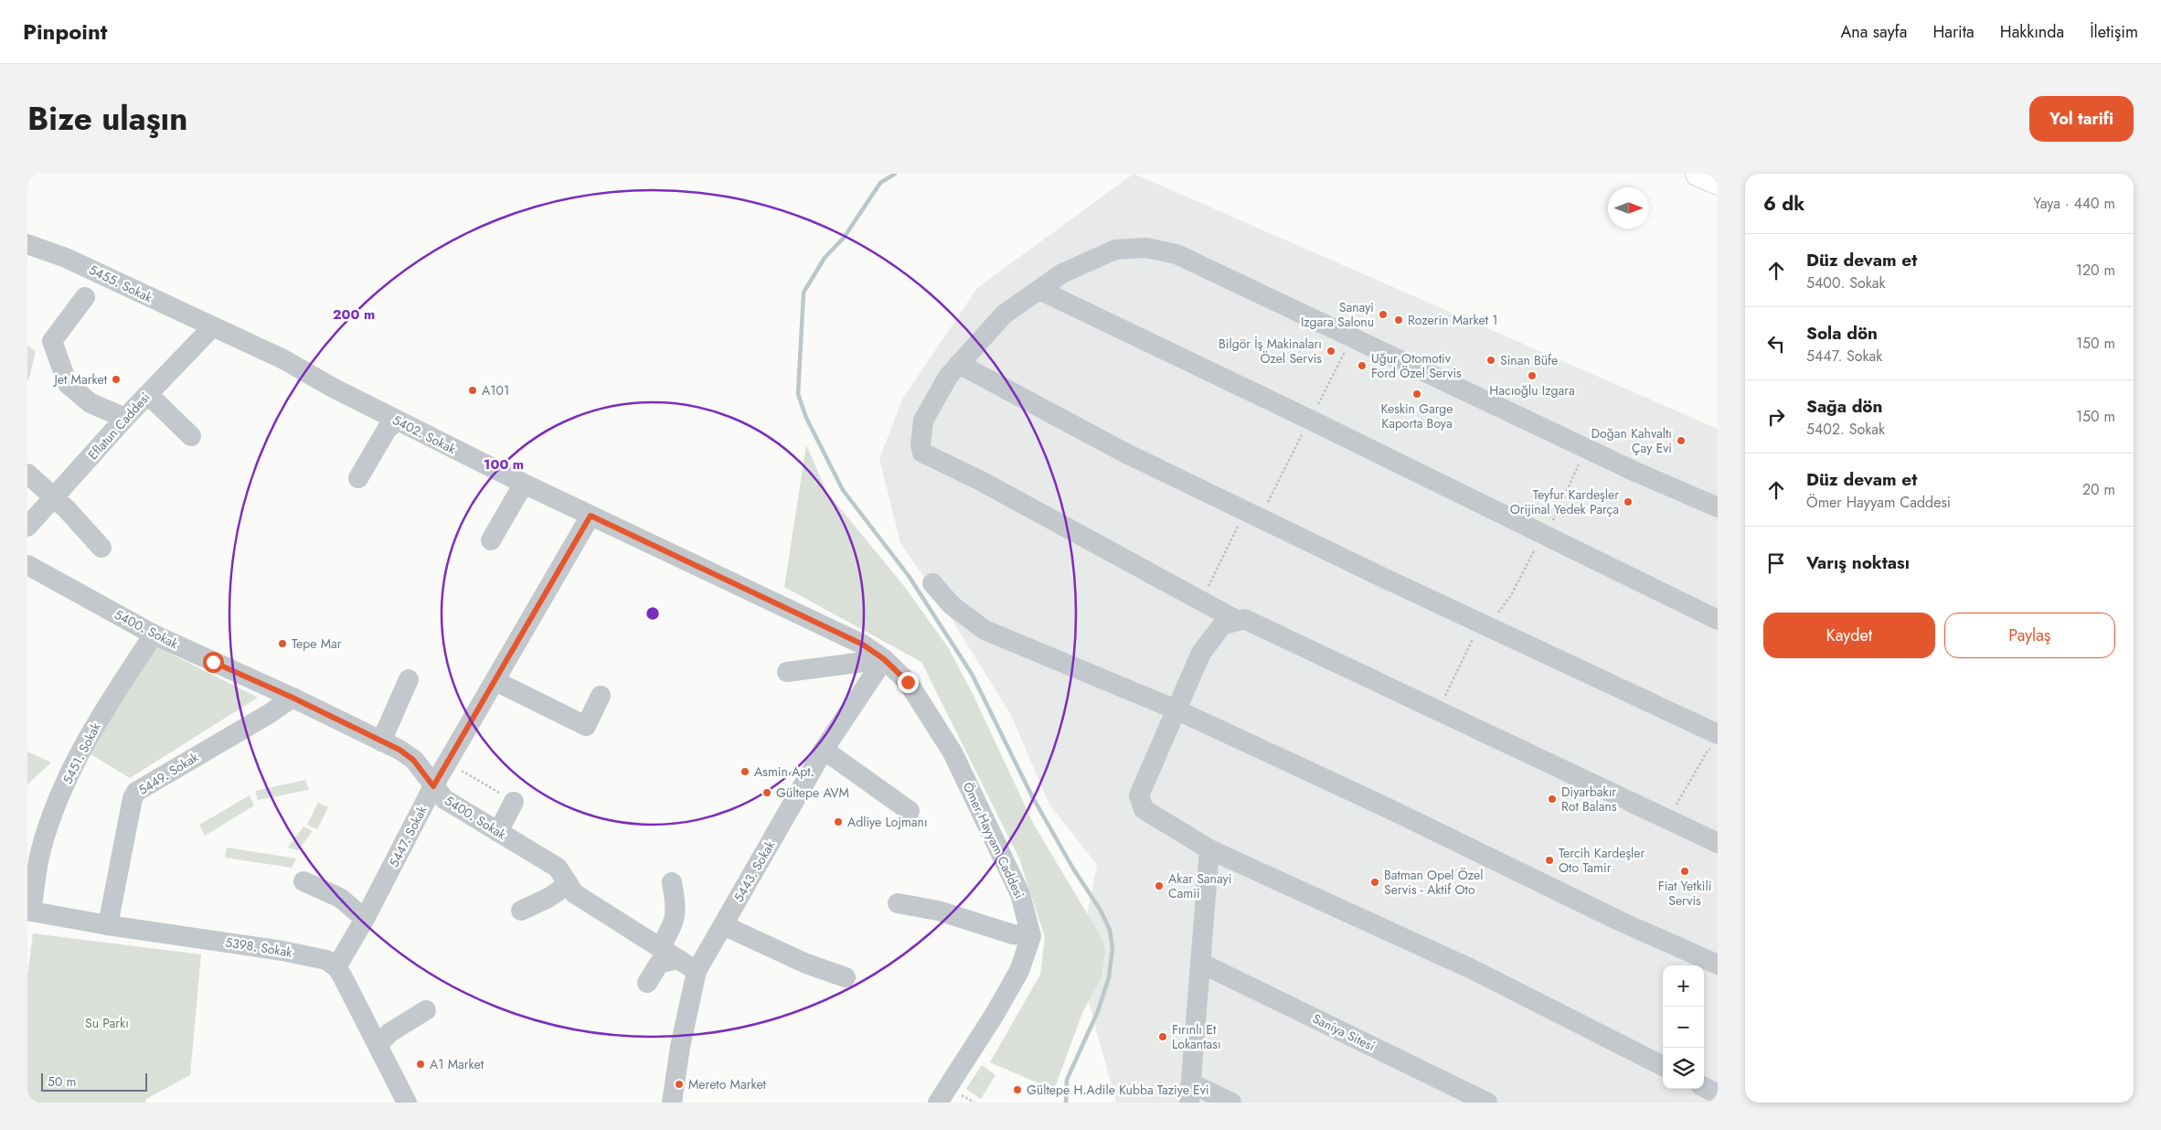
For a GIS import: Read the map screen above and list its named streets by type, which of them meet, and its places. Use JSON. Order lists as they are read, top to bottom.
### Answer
{
  "streets": {
    "street": [
      "5455. Sokak",
      "Eflatun Caddesi",
      "5402. Sokak",
      "5400. Sokak",
      "5451. Sokak",
      "5449. Sokak",
      "5447. Sokak",
      "Ömer Hayyam Caddesi",
      "5443. Sokak",
      "5398. Sokak",
      "Saniya Sitesi"
    ]
  },
  "crossings": [
    ["5455. Sokak", "Eflatun Caddesi"],
    ["5455. Sokak", "5402. Sokak"],
    ["Eflatun Caddesi", "5402. Sokak"],
    ["5402. Sokak", "5447. Sokak"],
    ["5402. Sokak", "Ömer Hayyam Caddesi"],
    ["5402. Sokak", "5443. Sokak"],
    ["5400. Sokak", "5451. Sokak"],
    ["5400. Sokak", "5449. Sokak"],
    ["5400. Sokak", "5447. Sokak"],
    ["5400. Sokak", "5443. Sokak"],
    ["5451. Sokak", "5398. Sokak"],
    ["5449. Sokak", "5398. Sokak"],
    ["5447. Sokak", "5398. Sokak"],
    ["Ömer Hayyam Caddesi", "5443. Sokak"]
  ],
  "parks": ["Su Parkı"],
  "places": [
    "Sanayi Izgara Salonu",
    "Rozerin Market 1",
    "Bilgör İş Makinaları Özel Servis",
    "Sinan Büfe",
    "Uğur Otomotiv Ford Özel Servis",
    "Hacıoğlu Izgara",
    "Jet Market",
    "A101",
    "Keskin Garge Kaporta Boya",
    "Doğan Kahvaltı Çay Evi",
    "Teyfur Kardeşler Orijinal Yedek Parça",
    "Tepe Mar",
    "Asmin Apt.",
    "Gültepe AVM",
    "Diyarbakır Rot Balans",
    "Adliye Lojmanı",
    "Tercih Kardeşler Oto Tamir",
    "Fiat Yetkili Servis",
    "Batman Opel Özel Servis - Aktif Oto",
    "Akar Sanayi Camii",
    "Fırınlı Et Lokantası",
    "A1 Market",
    "Mereto Market",
    "Gültepe H.Adile Kubba Taziye Evi"
  ],
  "scale_bar": "50 m",
  "north": "right",
  "page": {
    "header": "Pinpoint",
    "nav": [
      "Ana sayfa",
      "Harita",
      "Hakkında",
      "İletişim"
    ],
    "title": "Bize ulaşın",
    "buttons": [
      "Yol tarifi",
      ["Kaydet", "Paylaş"]
    ],
    "heading": ["6 dk", "Yaya · 440 m"],
    "list": [
      ["Düz devam et", "5400. Sokak", "120 m"],
      ["Sola dön", "5447. Sokak", "150 m"],
      ["Sağa dön", "5402. Sokak", "150 m"],
      ["Düz devam et", "Ömer Hayyam Caddesi", "20 m"],
      "Varış noktası"
    ],
    "map_buttons": ["+", "−"],
    "scale": "50 m"
  },
  "rings": ["200 m", "100 m"]
}
